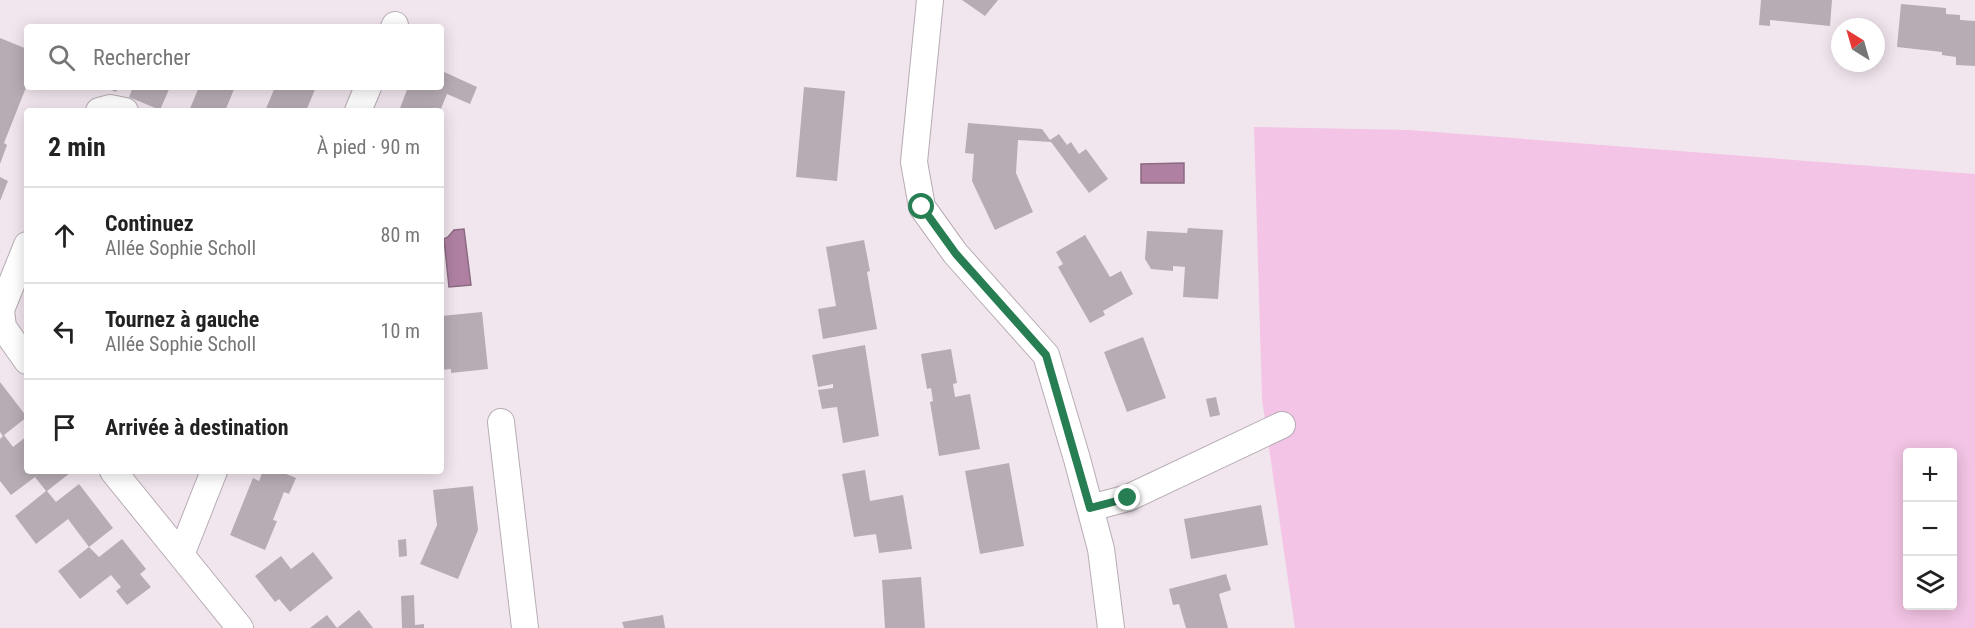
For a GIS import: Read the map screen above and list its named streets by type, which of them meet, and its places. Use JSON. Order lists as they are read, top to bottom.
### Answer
{
  "north": "top left",
  "page": {
    "search": "Rechercher",
    "heading": ["2 min", "À pied · 90 m"],
    "list": [
      ["Continuez", "Allée Sophie Scholl", "80 m"],
      ["Tournez à gauche", "Allée Sophie Scholl", "10 m"],
      "Arrivée à destination"
    ],
    "map_buttons": ["+", "−"]
  }
}
